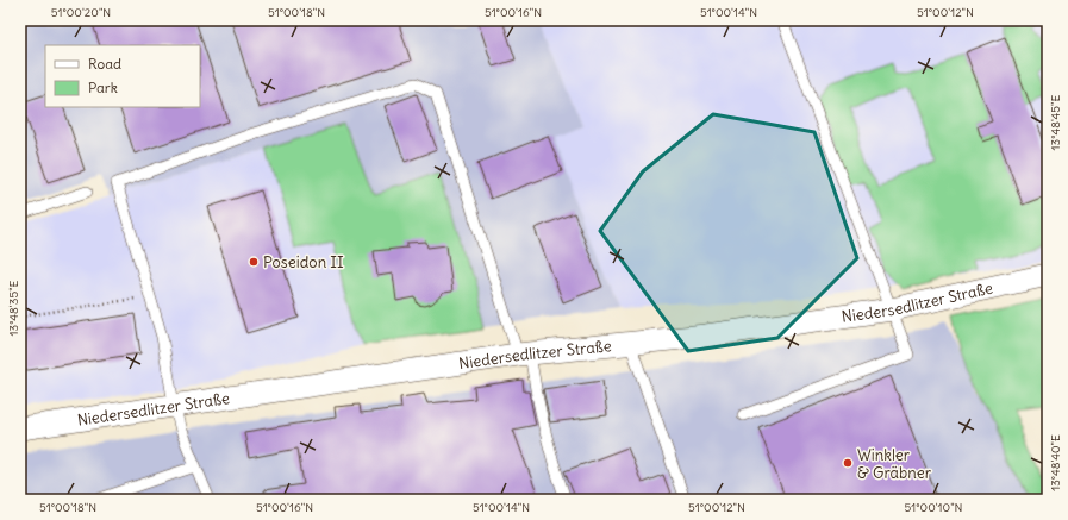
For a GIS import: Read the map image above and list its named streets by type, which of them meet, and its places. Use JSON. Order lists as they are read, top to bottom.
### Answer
{
  "streets": {
    "street": ["Niedersedlitzer Straße"]
  },
  "places": ["Poseidon II", "Winkler & Gräbner"],
  "legend": ["Road", "Park"],
  "coordinates": [
    "51°00'20\"N",
    "51°00'18\"N",
    "51°00'16\"N",
    "51°00'14\"N",
    "51°00'12\"N",
    "13°48'45\"E",
    "13°48'35\"E",
    "13°48'40\"E",
    "51°00'10\"N"
  ]
}
